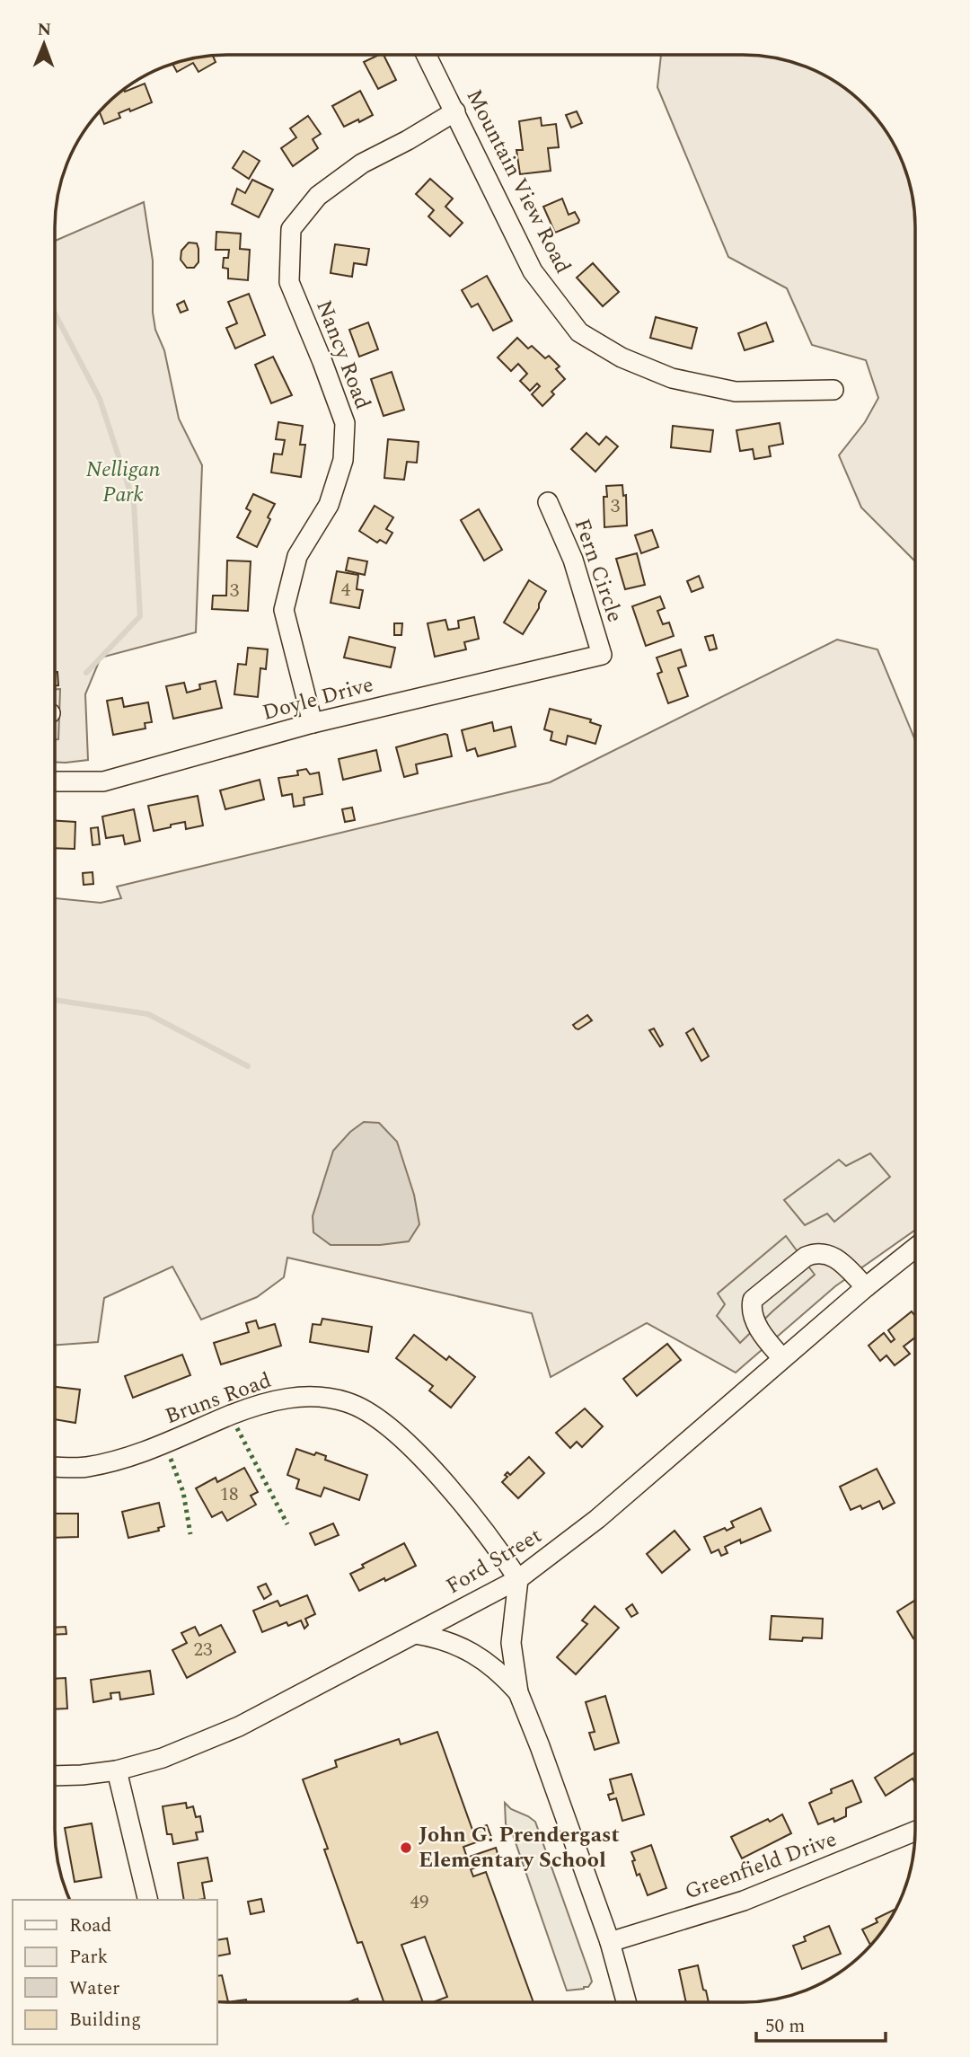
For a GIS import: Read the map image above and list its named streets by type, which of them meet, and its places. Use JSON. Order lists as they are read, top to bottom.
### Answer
{
  "streets": {
    "street": [
      "Mountain View Road",
      "Nancy Road",
      "Fern Circle",
      "Doyle Drive",
      "Bruns Road",
      "Ford Street",
      "Greenfield Drive"
    ]
  },
  "crossings": [
    ["Mountain View Road", "Nancy Road"],
    ["Nancy Road", "Doyle Drive"],
    ["Fern Circle", "Doyle Drive"],
    ["Bruns Road", "Ford Street"]
  ],
  "parks": ["Nelligan Park"],
  "places": ["John G. Prendergast Elementary School"],
  "house_numbers": [
    "3",
    "4",
    "3",
    "18",
    "23",
    "49"
  ],
  "legend": [
    "Road",
    "Park",
    "Water",
    "Building"
  ],
  "scale_bar": "50 m",
  "north": "top"
}
